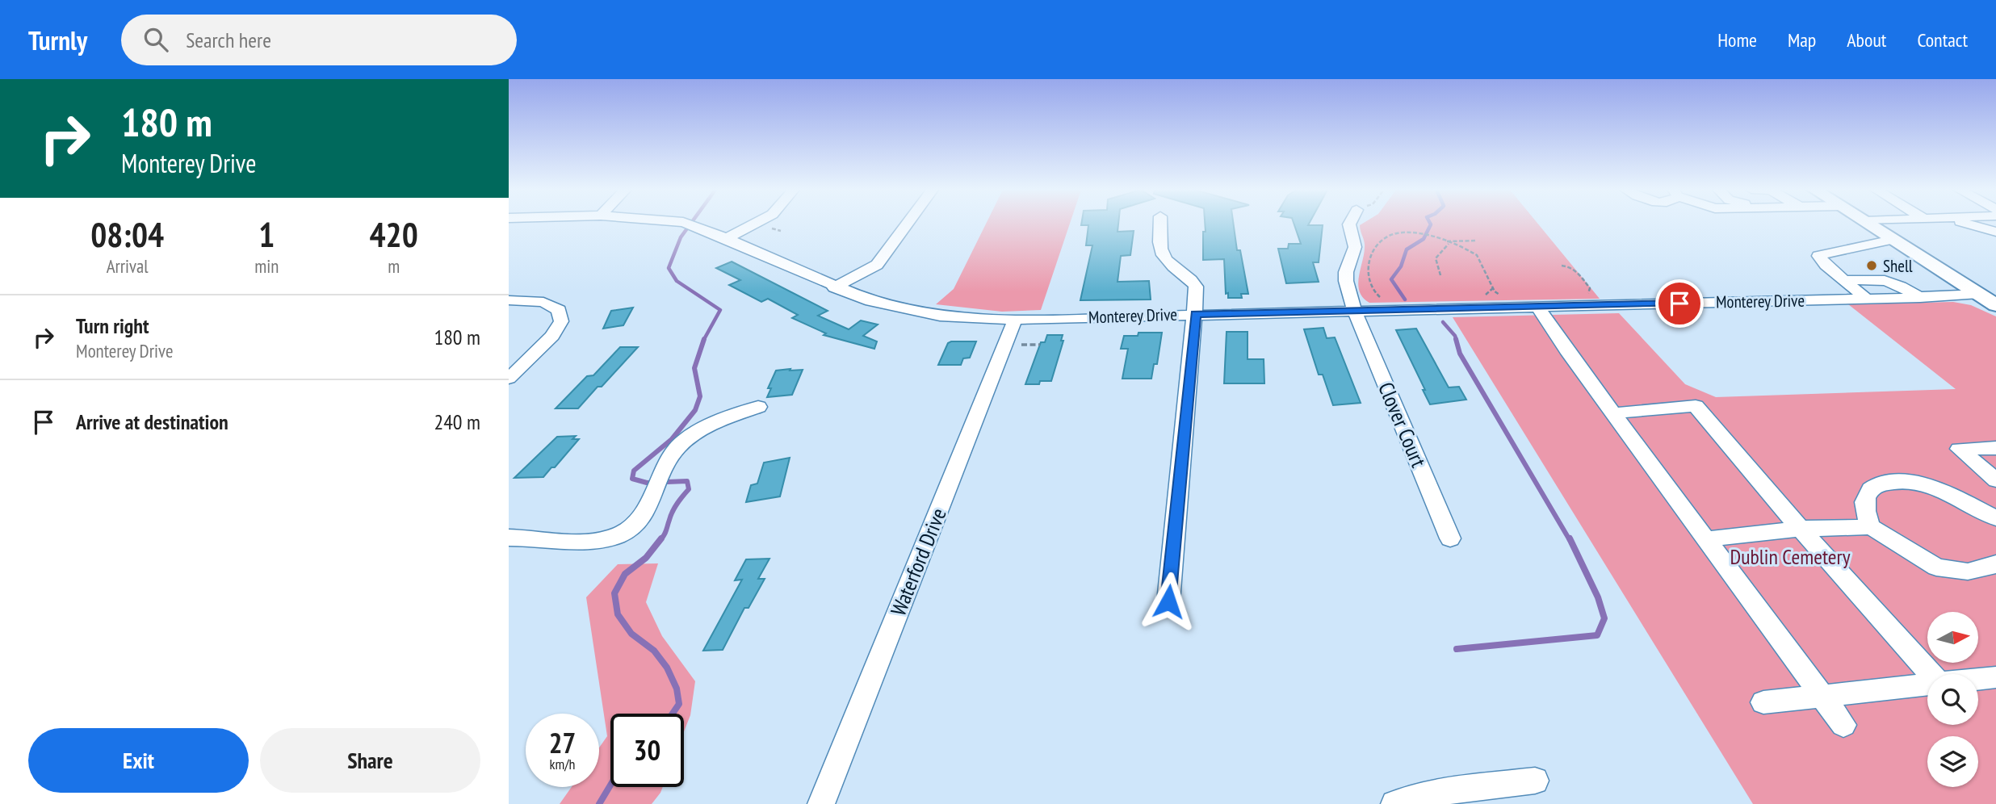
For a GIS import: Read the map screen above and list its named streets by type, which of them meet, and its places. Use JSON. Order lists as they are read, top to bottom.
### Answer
{
  "streets": {
    "street": ["Monterey Drive", "Clover Court", "Waterford Drive"]
  },
  "crossings": [
    ["Monterey Drive", "Clover Court"],
    ["Monterey Drive", "Waterford Drive"]
  ],
  "parks": ["Dublin Cemetery"],
  "places": ["Shell"],
  "north": "right",
  "page": {
    "header": "Turnly",
    "search": "Search here",
    "nav": [
      "Home",
      "Map",
      "About",
      "Contact"
    ],
    "turn": ["180 m", "Monterey Drive"],
    "eta": [
      "08:04",
      "Arrival",
      "1",
      "min",
      "420",
      "m"
    ],
    "list": [
      {
        "name": "Turn right",
        "note": "Monterey Drive",
        "value": "180 m"
      },
      {
        "name": "Arrive at destination",
        "value": "240 m"
      }
    ],
    "speed": "27 km/h",
    "limit": "30",
    "buttons": ["Exit", "Share"]
  }
}
